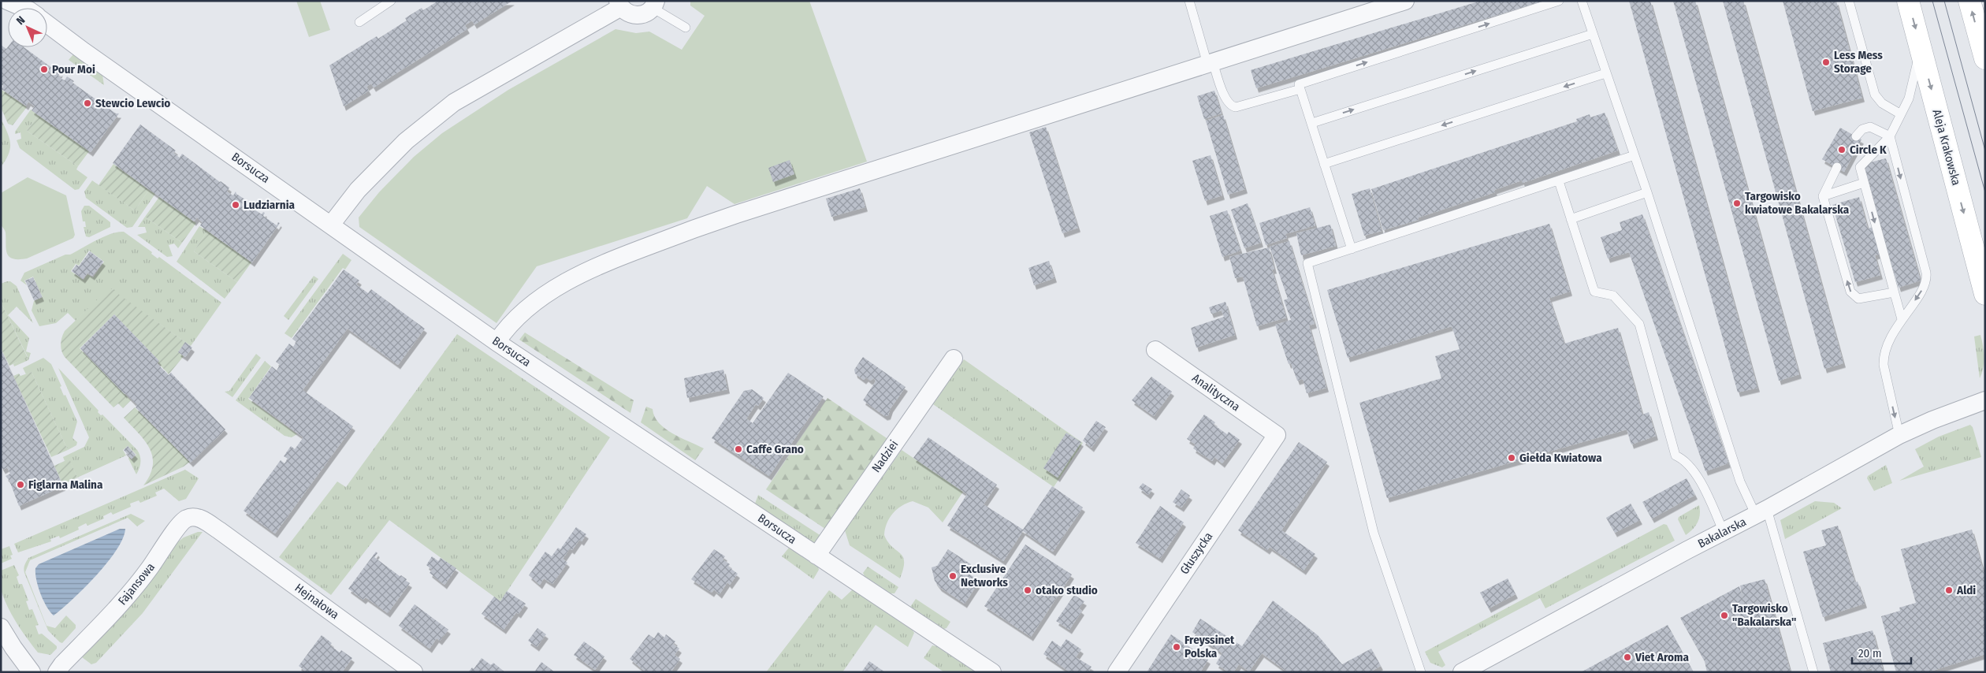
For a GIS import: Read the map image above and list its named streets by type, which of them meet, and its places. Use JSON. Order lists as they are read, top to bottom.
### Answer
{
  "streets": {
    "main road": ["Aleja Krakowska"],
    "street": [
      "Borsucza",
      "Analityczna",
      "Nadziei",
      "Bakalarska",
      "Głuszycka",
      "Fajansowa",
      "Hejnałowa"
    ]
  },
  "crossings": [
    ["Borsucza", "Nadziei"],
    ["Analityczna", "Głuszycka"],
    ["Fajansowa", "Hejnałowa"]
  ],
  "one_way": ["Aleja Krakowska"],
  "places": [
    "Less Mess Storage",
    "Pour Moi",
    "Stewcio Lewcio",
    "Circle K",
    "Targowisko kwiatowe Bakalarska",
    "Ludziarnia",
    "Caffe Grano",
    "Giełda Kwiatowa",
    "Figlarna Malina",
    "Exclusive Networks",
    "otako studio",
    "Aldi",
    "Targowisko \"Bakalarska\"",
    "Freyssinet Polska",
    "Viet Aroma"
  ],
  "scale_bar": "20 m",
  "north": "top left"
}
